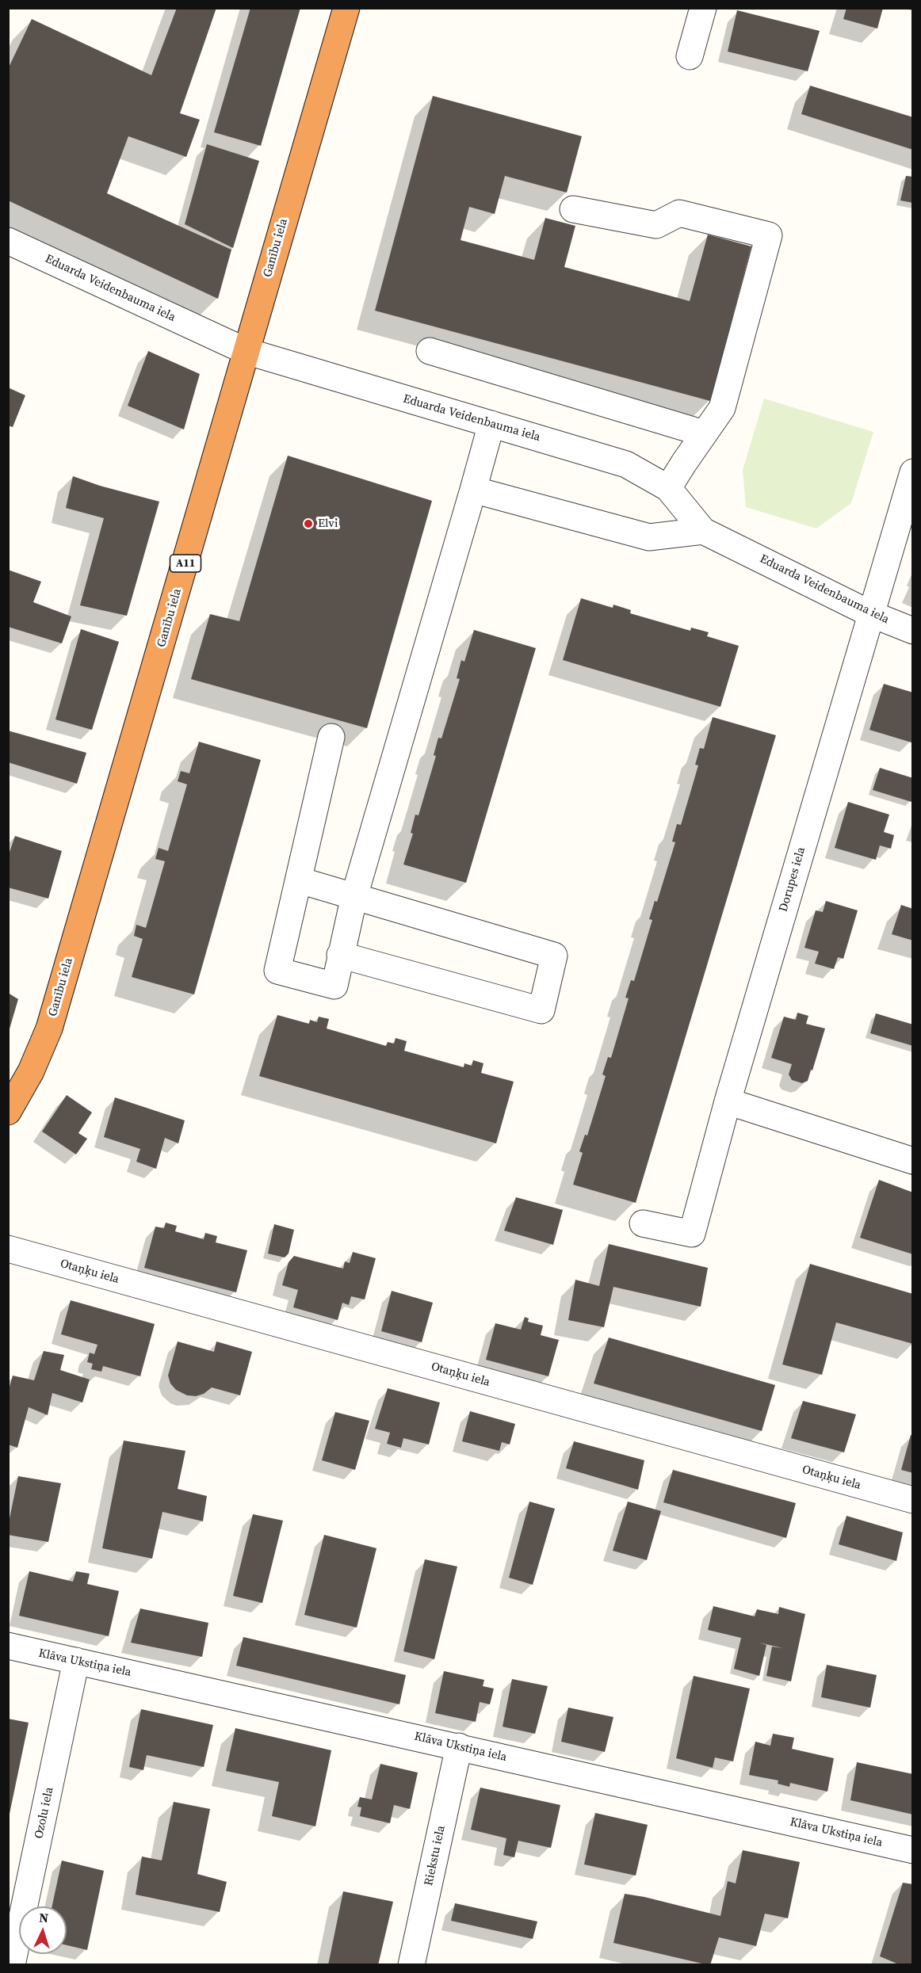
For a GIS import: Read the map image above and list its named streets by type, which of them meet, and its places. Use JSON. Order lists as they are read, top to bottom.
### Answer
{
  "streets": {
    "highway": ["Ganību iela", "A11"],
    "street": [
      "Eduarda Veidenbauma iela",
      "Dorupes iela",
      "Otaņķu iela",
      "Klāva Ukstiņa iela",
      "Ozolu iela",
      "Riekstu iela"
    ]
  },
  "crossings": [
    ["Ganību iela", "Eduarda Veidenbauma iela"],
    ["Eduarda Veidenbauma iela", "Dorupes iela"],
    ["Klāva Ukstiņa iela", "Ozolu iela"],
    ["Klāva Ukstiņa iela", "Riekstu iela"]
  ],
  "places": ["Elvi"],
  "north": "top"
}
